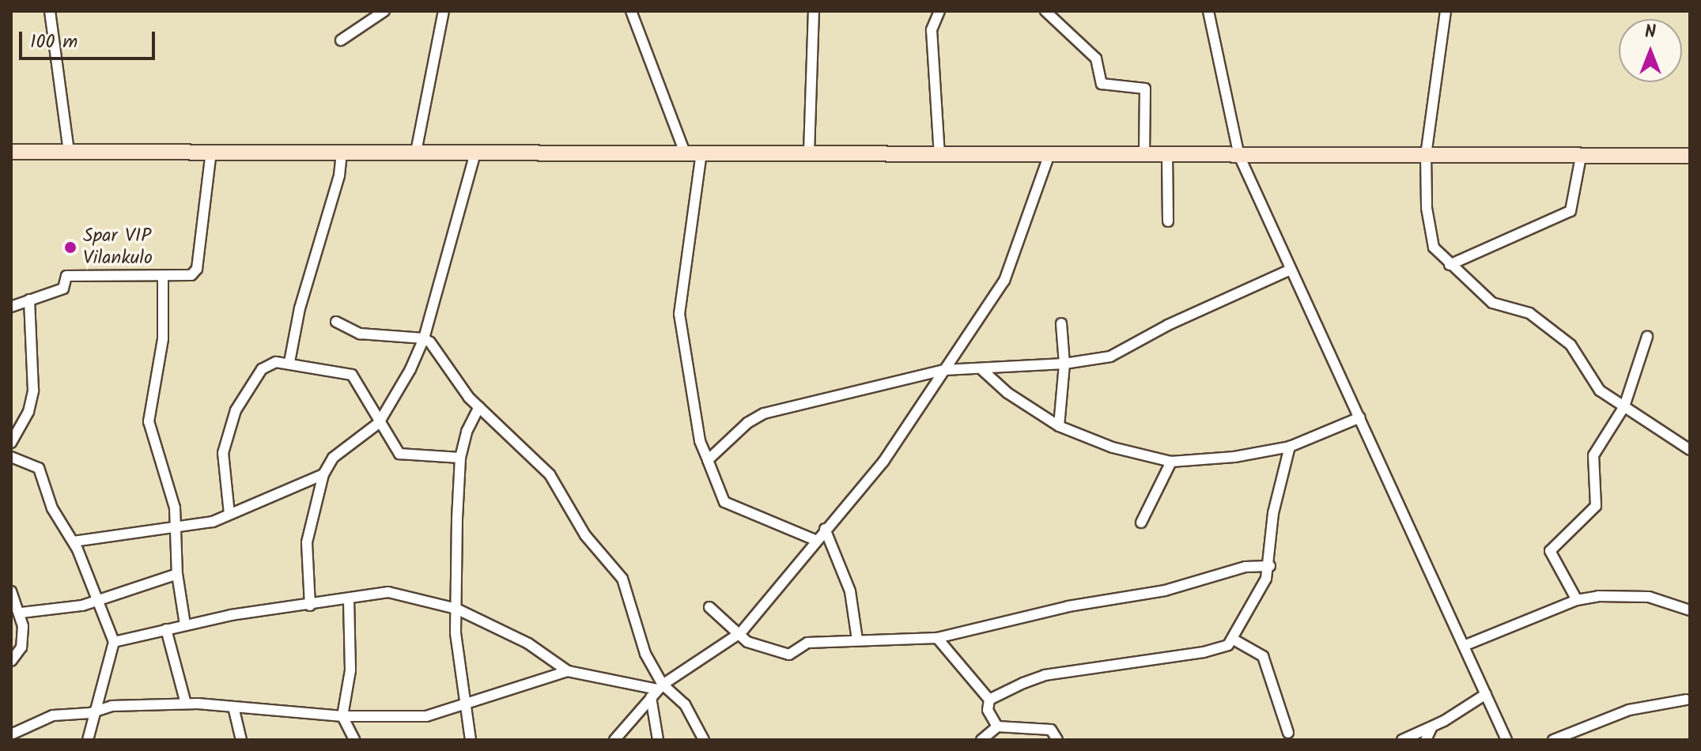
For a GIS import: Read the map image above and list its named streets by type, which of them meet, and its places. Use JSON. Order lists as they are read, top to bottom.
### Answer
{
  "places": ["Spar VIP Vilankulo"],
  "scale_bar": "100 m",
  "north": "top"
}
